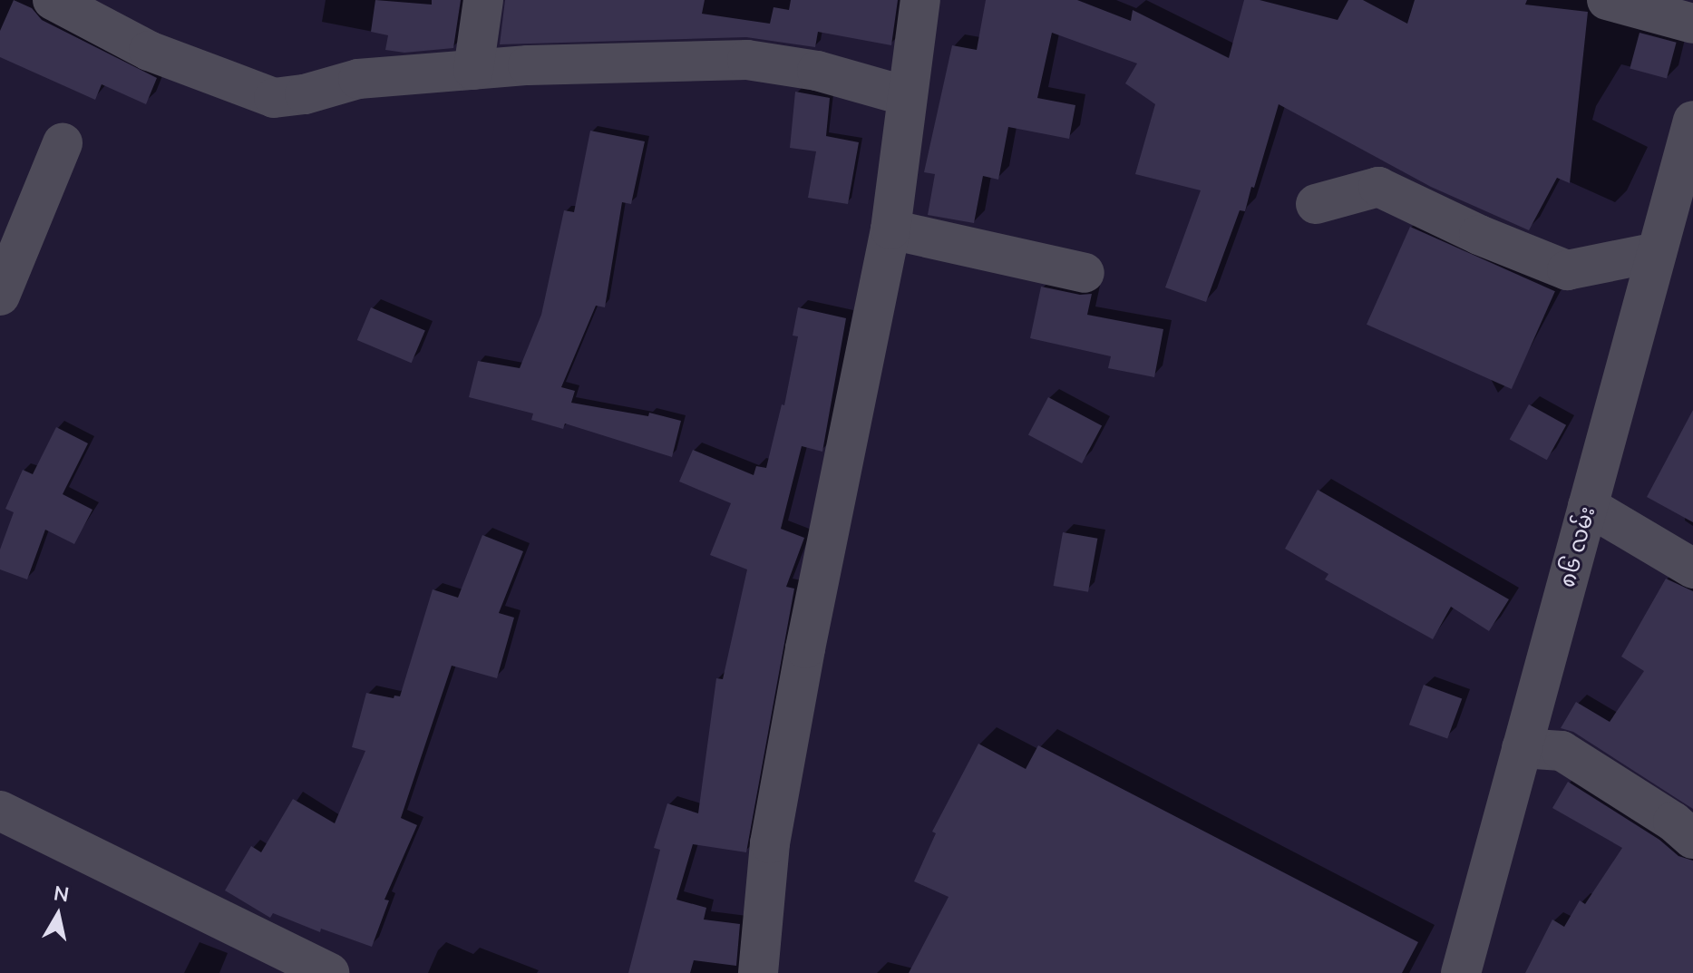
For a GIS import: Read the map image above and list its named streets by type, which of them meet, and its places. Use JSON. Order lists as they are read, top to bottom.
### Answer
{
  "streets": {
    "street": ["၈၆ လမ်း"]
  },
  "north": "top"
}
